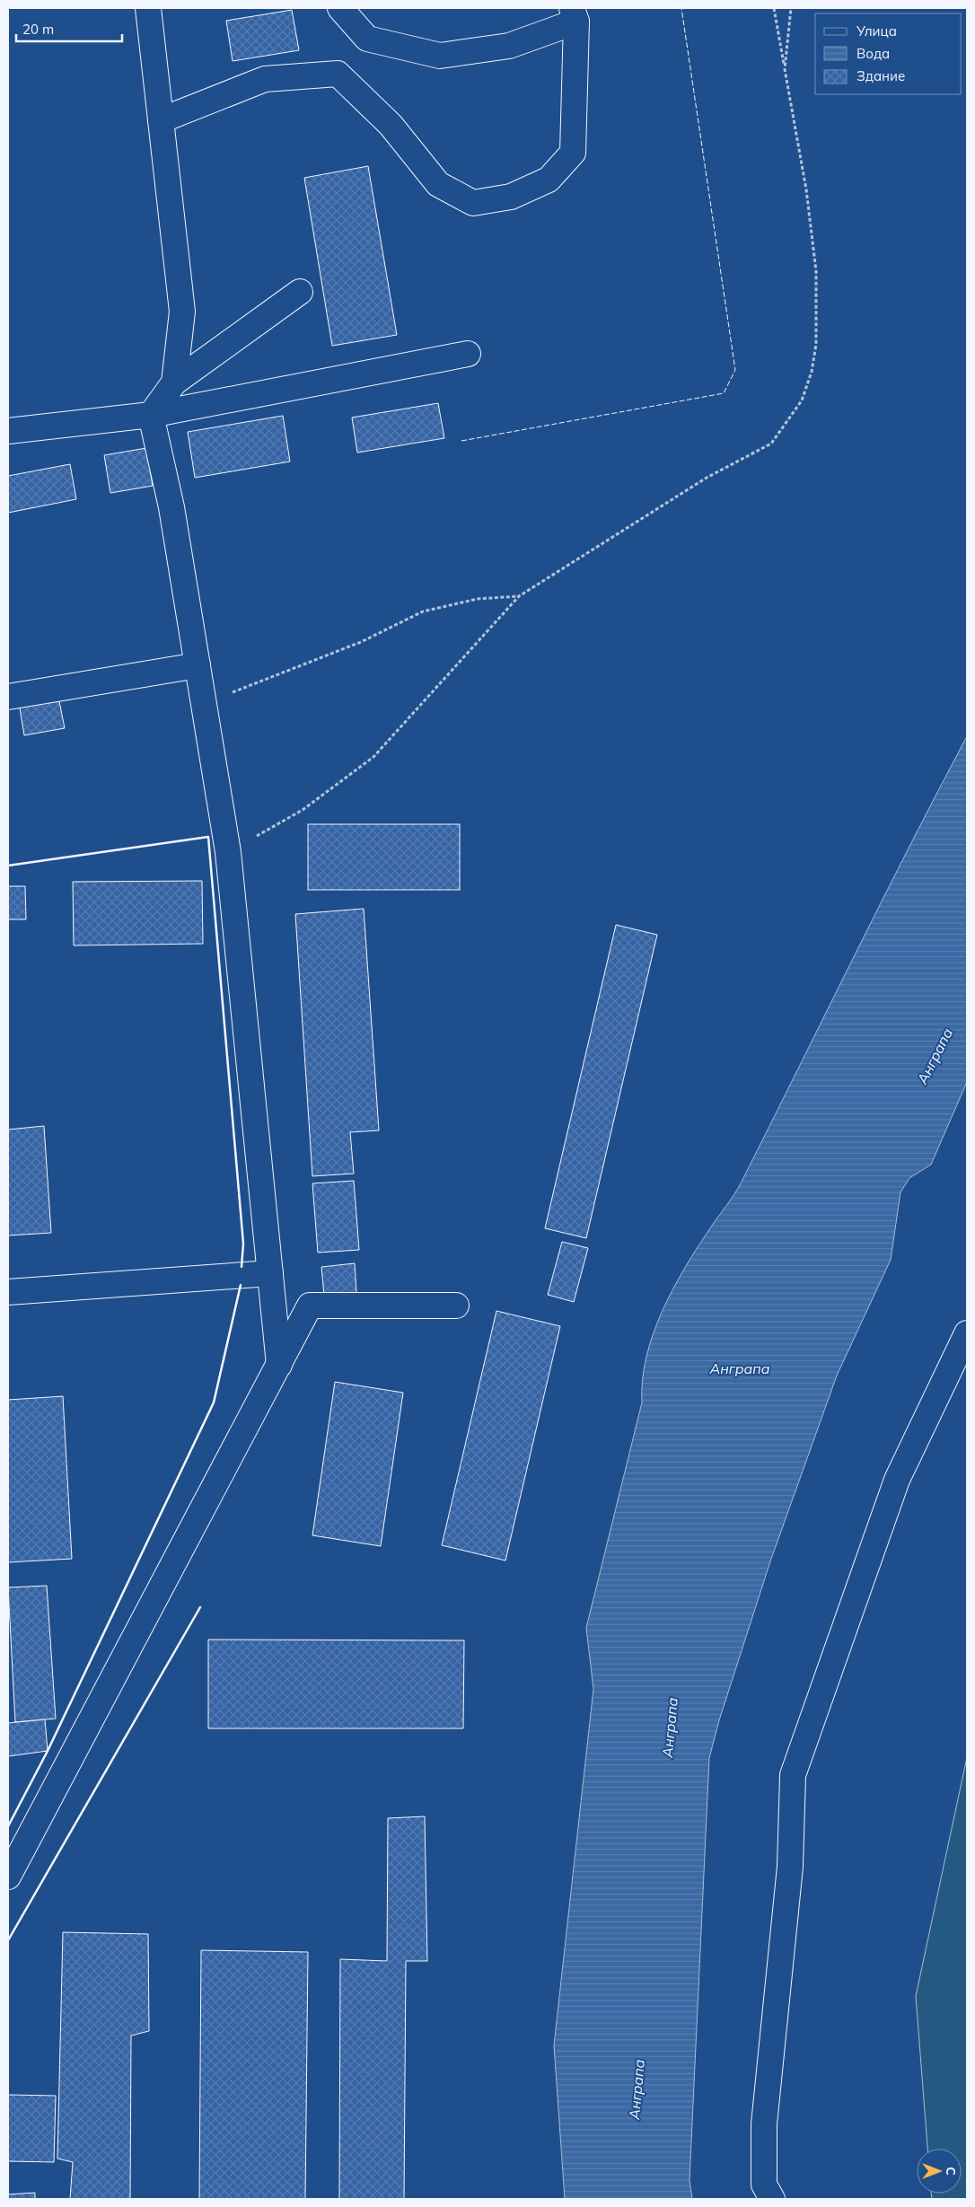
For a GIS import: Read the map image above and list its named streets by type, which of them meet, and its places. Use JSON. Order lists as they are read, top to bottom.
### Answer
{
  "water": ["Анграпа"],
  "legend": ["Улица", "Вода", "Здание"],
  "scale_bar": "20 m",
  "north": "right"
}
